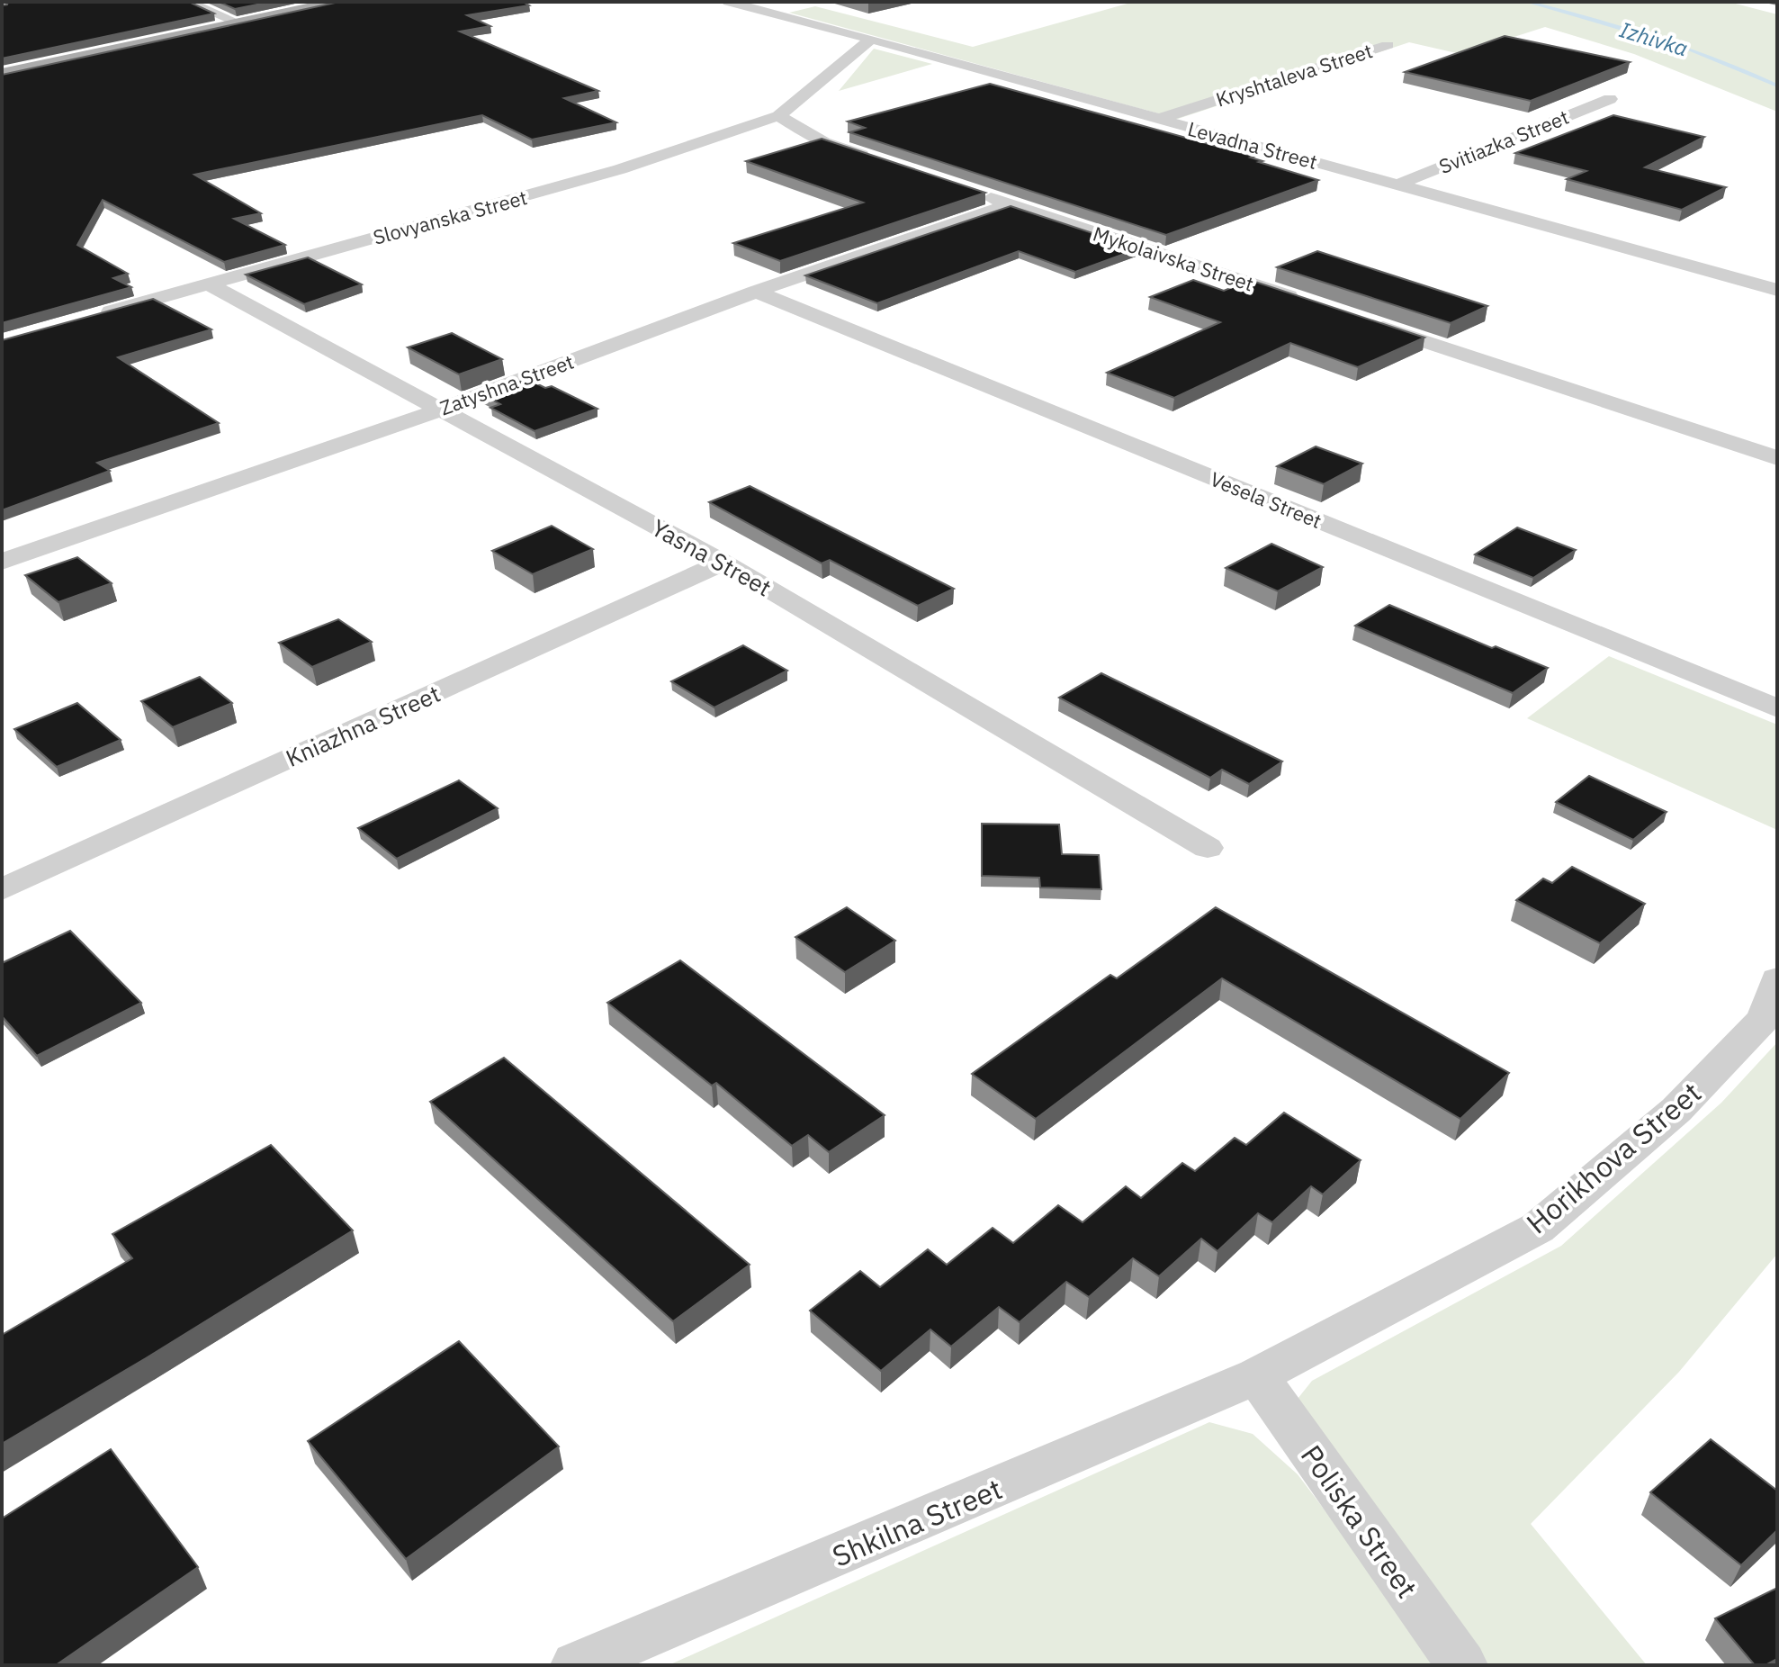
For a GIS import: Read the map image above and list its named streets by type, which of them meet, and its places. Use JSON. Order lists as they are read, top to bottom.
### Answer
{
  "streets": {
    "street": [
      "Kryshtaleva Street",
      "Svitiazka Street",
      "Levadna Street",
      "Slovyanska Street",
      "Mykolaivska Street",
      "Zatyshna Street",
      "Vesela Street",
      "Yasna Street",
      "Kniazhna Street",
      "Horikhova Street",
      "Poliska Street",
      "Shkilna Street"
    ]
  },
  "crossings": [
    ["Kryshtaleva Street", "Levadna Street"],
    ["Svitiazka Street", "Levadna Street"],
    ["Levadna Street", "Slovyanska Street"],
    ["Slovyanska Street", "Yasna Street"],
    ["Mykolaivska Street", "Zatyshna Street"],
    ["Zatyshna Street", "Vesela Street"],
    ["Zatyshna Street", "Yasna Street"],
    ["Yasna Street", "Kniazhna Street"],
    ["Horikhova Street", "Poliska Street"],
    ["Horikhova Street", "Shkilna Street"],
    ["Poliska Street", "Shkilna Street"]
  ],
  "water": ["Izhivka"]
}
